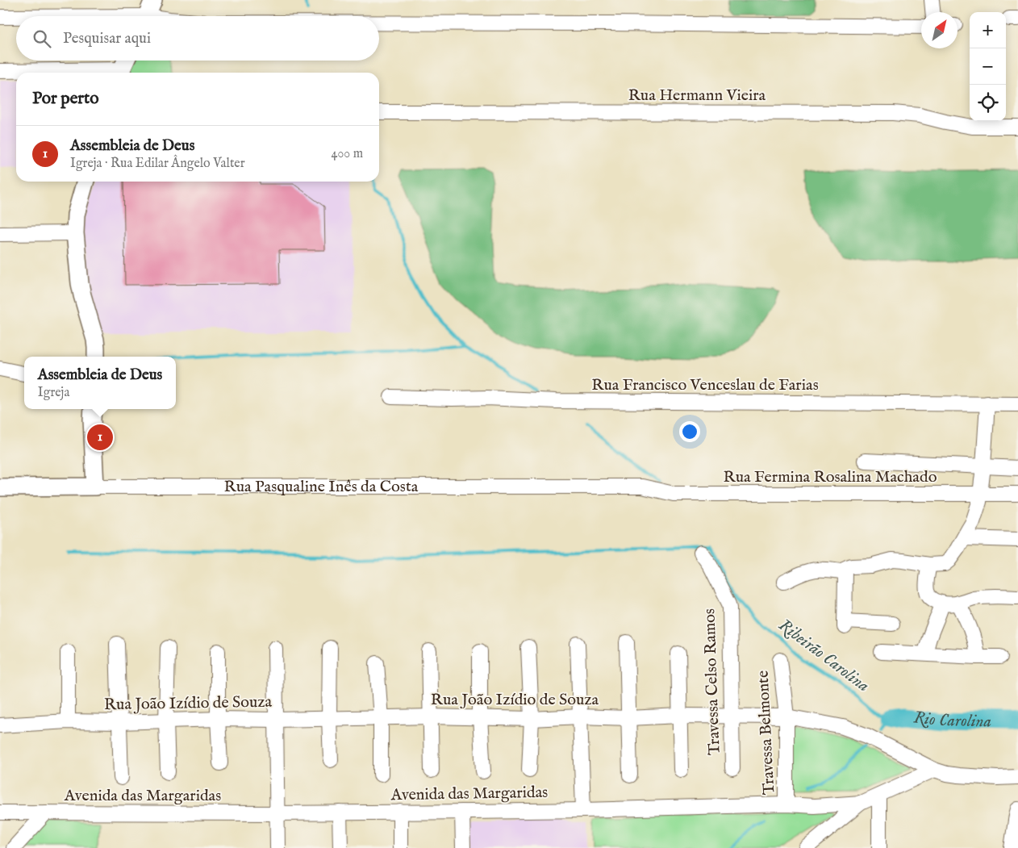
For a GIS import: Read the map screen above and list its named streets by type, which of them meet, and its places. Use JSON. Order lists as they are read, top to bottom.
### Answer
{
  "streets": {
    "main road": ["Rua Pasqualine Inês da Costa"],
    "street": [
      "Rua Hermann Vieira",
      "Rua Francisco Venceslau de Farias",
      "Rua Fermina Rosalina Machado",
      "Travessa Celso Ramos",
      "Rua João Izídio de Souza",
      "Travessa Belmonte",
      "Avenida das Margaridas"
    ]
  },
  "crossings": [
    ["Rua Fermina Rosalina Machado", "Rua Pasqualine Inês da Costa"],
    ["Travessa Celso Ramos", "Rua João Izídio de Souza"],
    ["Rua João Izídio de Souza", "Travessa Belmonte"],
    ["Rua João Izídio de Souza", "Avenida das Margaridas"],
    ["Travessa Belmonte", "Avenida das Margaridas"]
  ],
  "water": ["Ribeirão Carolina", "Rio Carolina"],
  "north": "top right",
  "page": {
    "map_buttons": ["+", "−"],
    "search": "Pesquisar aqui",
    "heading": "Por perto",
    "list": [
      {
        "mark": "1",
        "name": "Assembleia de Deus",
        "note": "Igreja · Rua Edilar Ângelo Valter",
        "value": "400 m"
      }
    ],
    "popup": ["Assembleia de Deus", "Igreja"],
    "pins": "1"
  }
}
